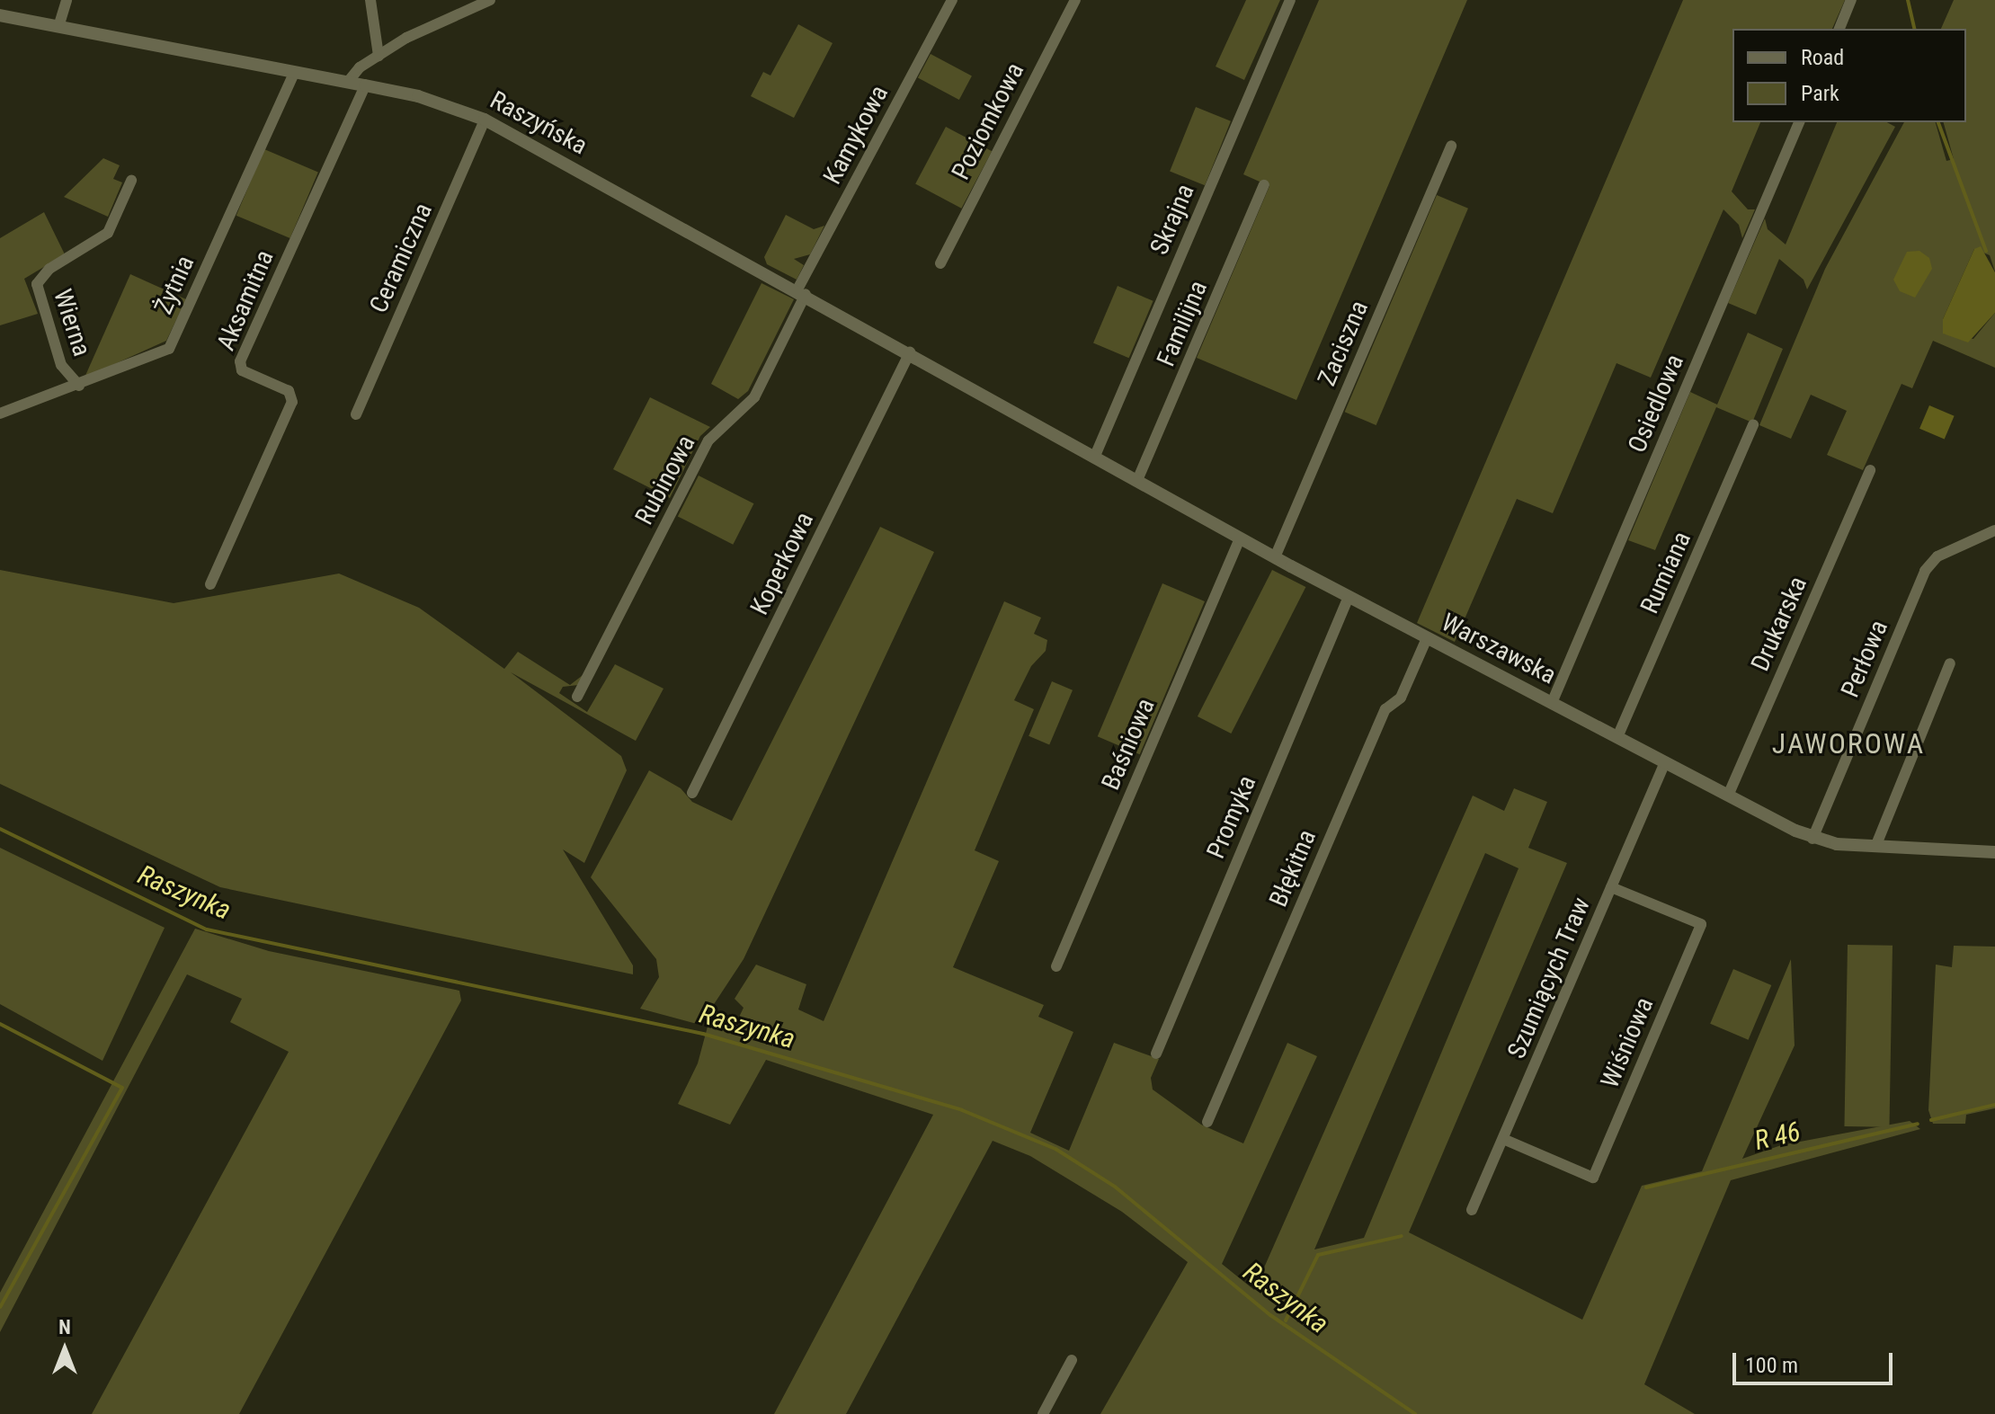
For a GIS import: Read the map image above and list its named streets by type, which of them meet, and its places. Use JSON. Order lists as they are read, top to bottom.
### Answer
{
  "streets": {
    "street": [
      "Poziomkowa",
      "Raszyńska",
      "Kamykowa",
      "Skrajna",
      "Ceramiczna",
      "Żytnia",
      "Aksamitna",
      "Wierna",
      "Familijna",
      "Zaciszna",
      "Osiedlowa",
      "Rubinowa",
      "Koperkowa",
      "Rumiana",
      "Drukarska",
      "Warszawska",
      "Perłowa",
      "Baśniowa",
      "Promyka",
      "Błękitna",
      "Szumiących Traw",
      "Wiśniowa"
    ]
  },
  "crossings": [
    ["Raszyńska", "Kamykowa"],
    ["Raszyńska", "Ceramiczna"],
    ["Raszyńska", "Żytnia"],
    ["Raszyńska", "Aksamitna"],
    ["Raszyńska", "Rubinowa"],
    ["Raszyńska", "Koperkowa"],
    ["Raszyńska", "Warszawska"],
    ["Kamykowa", "Rubinowa"],
    ["Skrajna", "Warszawska"],
    ["Żytnia", "Wierna"],
    ["Familijna", "Warszawska"],
    ["Zaciszna", "Warszawska"],
    ["Osiedlowa", "Warszawska"],
    ["Rumiana", "Warszawska"],
    ["Drukarska", "Warszawska"],
    ["Warszawska", "Perłowa"],
    ["Warszawska", "Baśniowa"],
    ["Warszawska", "Promyka"],
    ["Warszawska", "Błękitna"],
    ["Warszawska", "Szumiących Traw"],
    ["Szumiących Traw", "Wiśniowa"]
  ],
  "districts": ["JAWOROWA"],
  "water": ["Raszynka", "R 46"],
  "legend": ["Road", "Park"],
  "scale_bar": "100 m",
  "north": "top"
}
